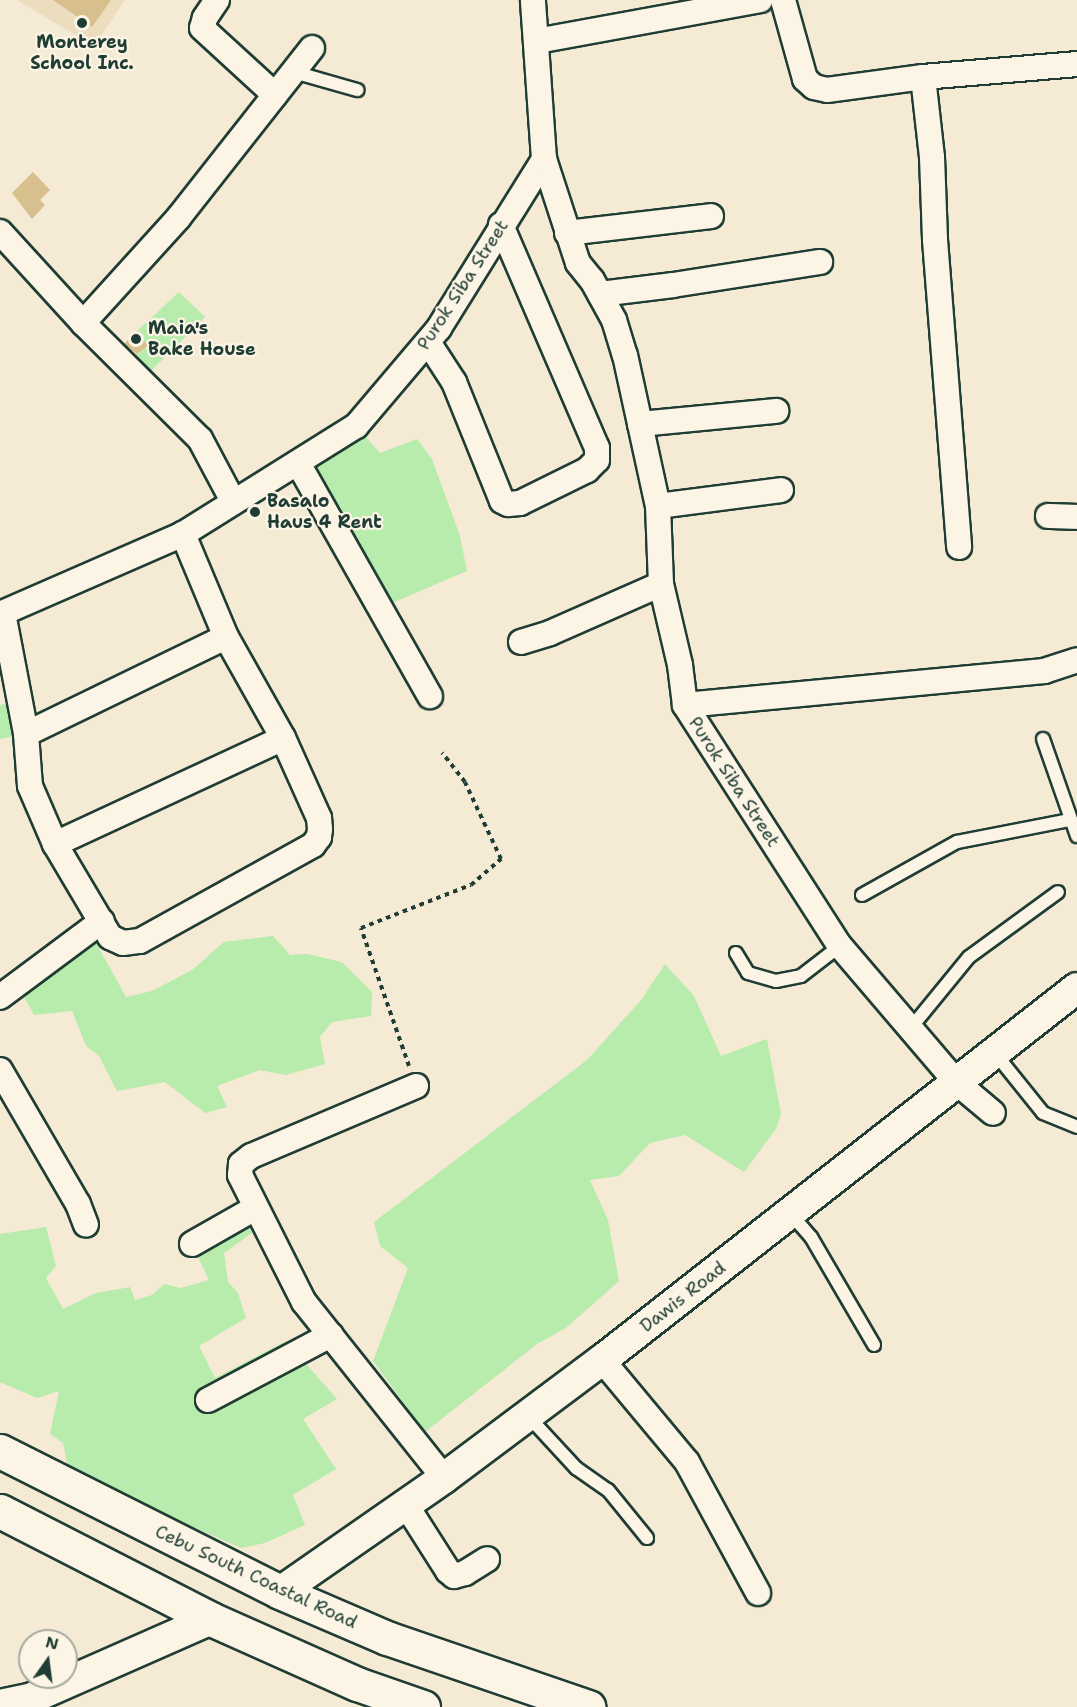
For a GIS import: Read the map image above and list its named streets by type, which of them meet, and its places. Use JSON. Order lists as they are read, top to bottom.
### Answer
{
  "streets": {
    "highway": ["Cebu South Coastal Road"],
    "street": ["Purok Siba Street", "Dawis Road"]
  },
  "crossings": [
    ["Purok Siba Street", "Dawis Road"],
    ["Dawis Road", "Cebu South Coastal Road"]
  ],
  "places": ["Monterey School Inc.", "Maia's Bake House", "Basalo Haus 4 Rent"],
  "north": "top"
}
